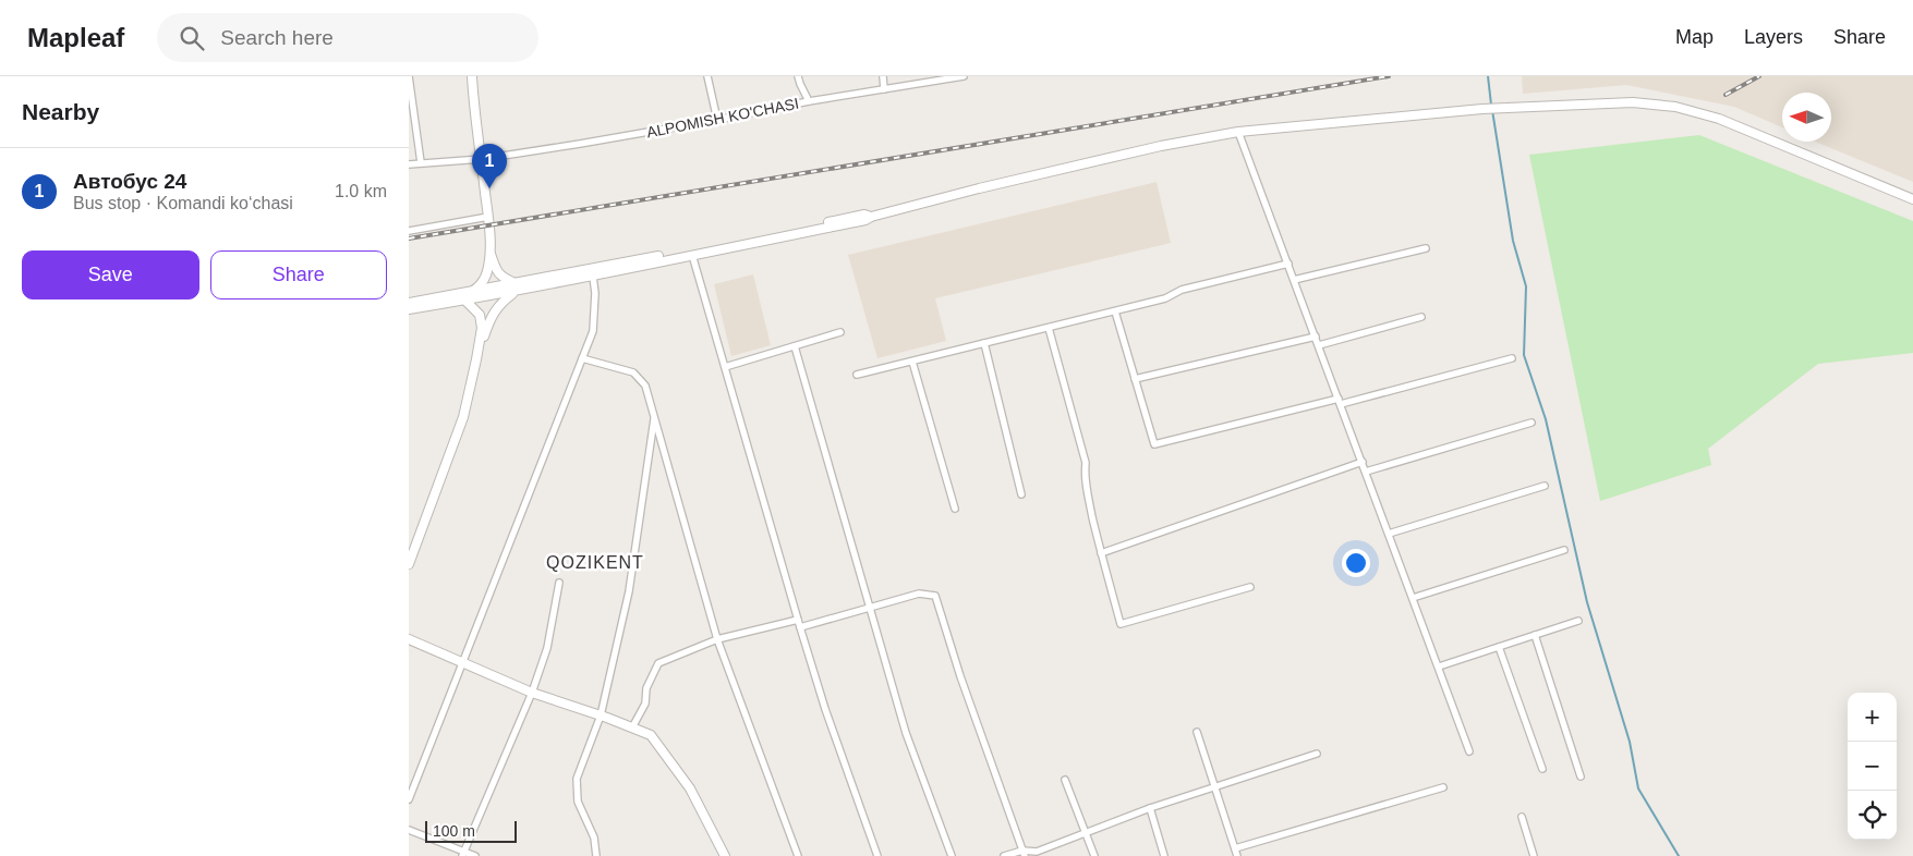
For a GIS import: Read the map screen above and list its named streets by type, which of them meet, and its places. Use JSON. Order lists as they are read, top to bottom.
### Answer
{
  "streets": {
    "street": ["ALPOMISH KO'CHASI"]
  },
  "districts": ["QOZIKENT"],
  "scale_bar": "100 m",
  "north": "left",
  "page": {
    "header": "Mapleaf",
    "search": "Search here",
    "nav": ["Map", "Layers", "Share"],
    "heading": "Nearby",
    "pins": "1",
    "list": [
      {
        "mark": "1",
        "name": "Автобус 24",
        "note": "Bus stop · Komandi ko‘chasi",
        "value": "1.0 km"
      }
    ],
    "buttons": ["Save", "Share"],
    "map_buttons": ["+", "−"],
    "scale": "100 m"
  }
}
